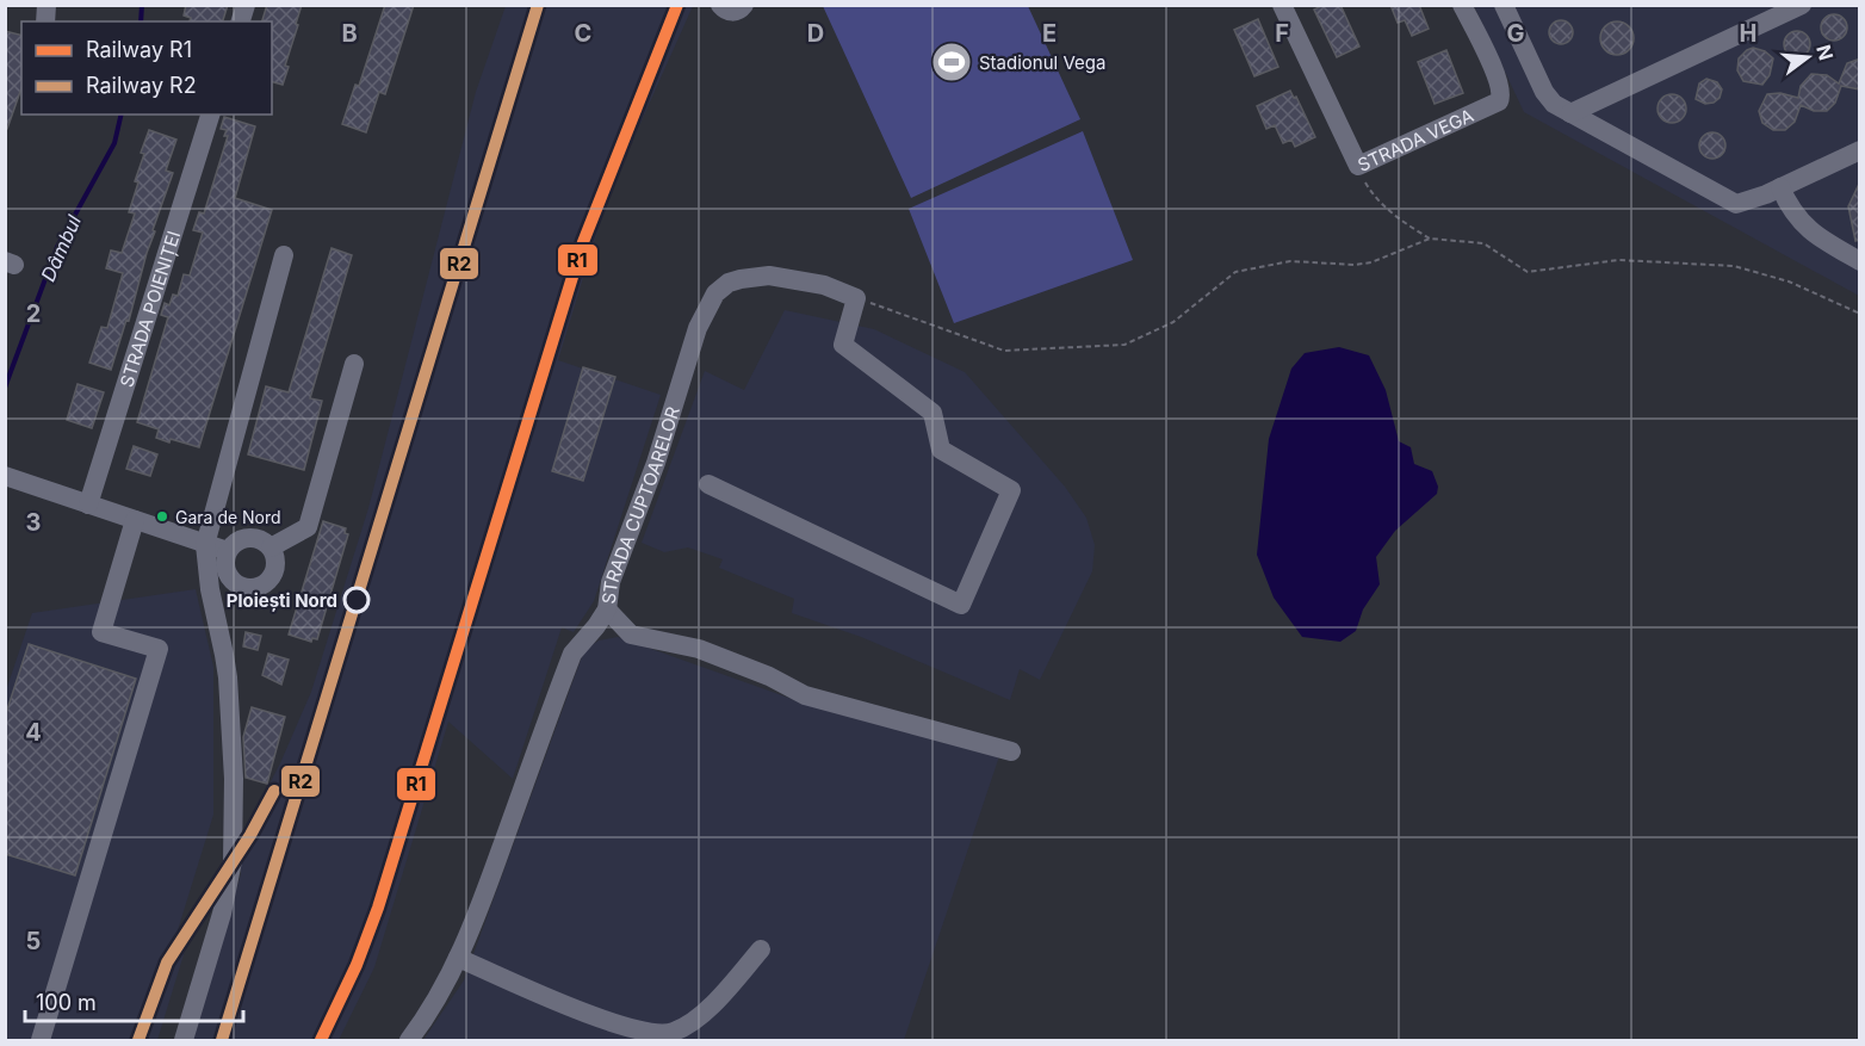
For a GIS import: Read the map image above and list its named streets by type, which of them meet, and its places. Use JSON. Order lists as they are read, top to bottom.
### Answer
{
  "streets": {
    "street": ["STRADA VEGA", "STRADA POIENIȚEI", "STRADA CUPTOARELOR"]
  },
  "water": ["Dâmbul"],
  "places": {
    "sports": ["Stadionul Vega"],
    "other": ["Gara de Nord", "Ploiești Nord"]
  },
  "lines": ["rail line R1", "rail line R2"],
  "legend": ["Railway R1", "Railway R2"],
  "scale_bar": "100 m",
  "north": "right",
  "grid": {
    "columns": [
      "B",
      "C",
      "D",
      "E",
      "F",
      "G",
      "H"
    ],
    "rows": [
      "2",
      "3",
      "4",
      "5"
    ]
  }
}
